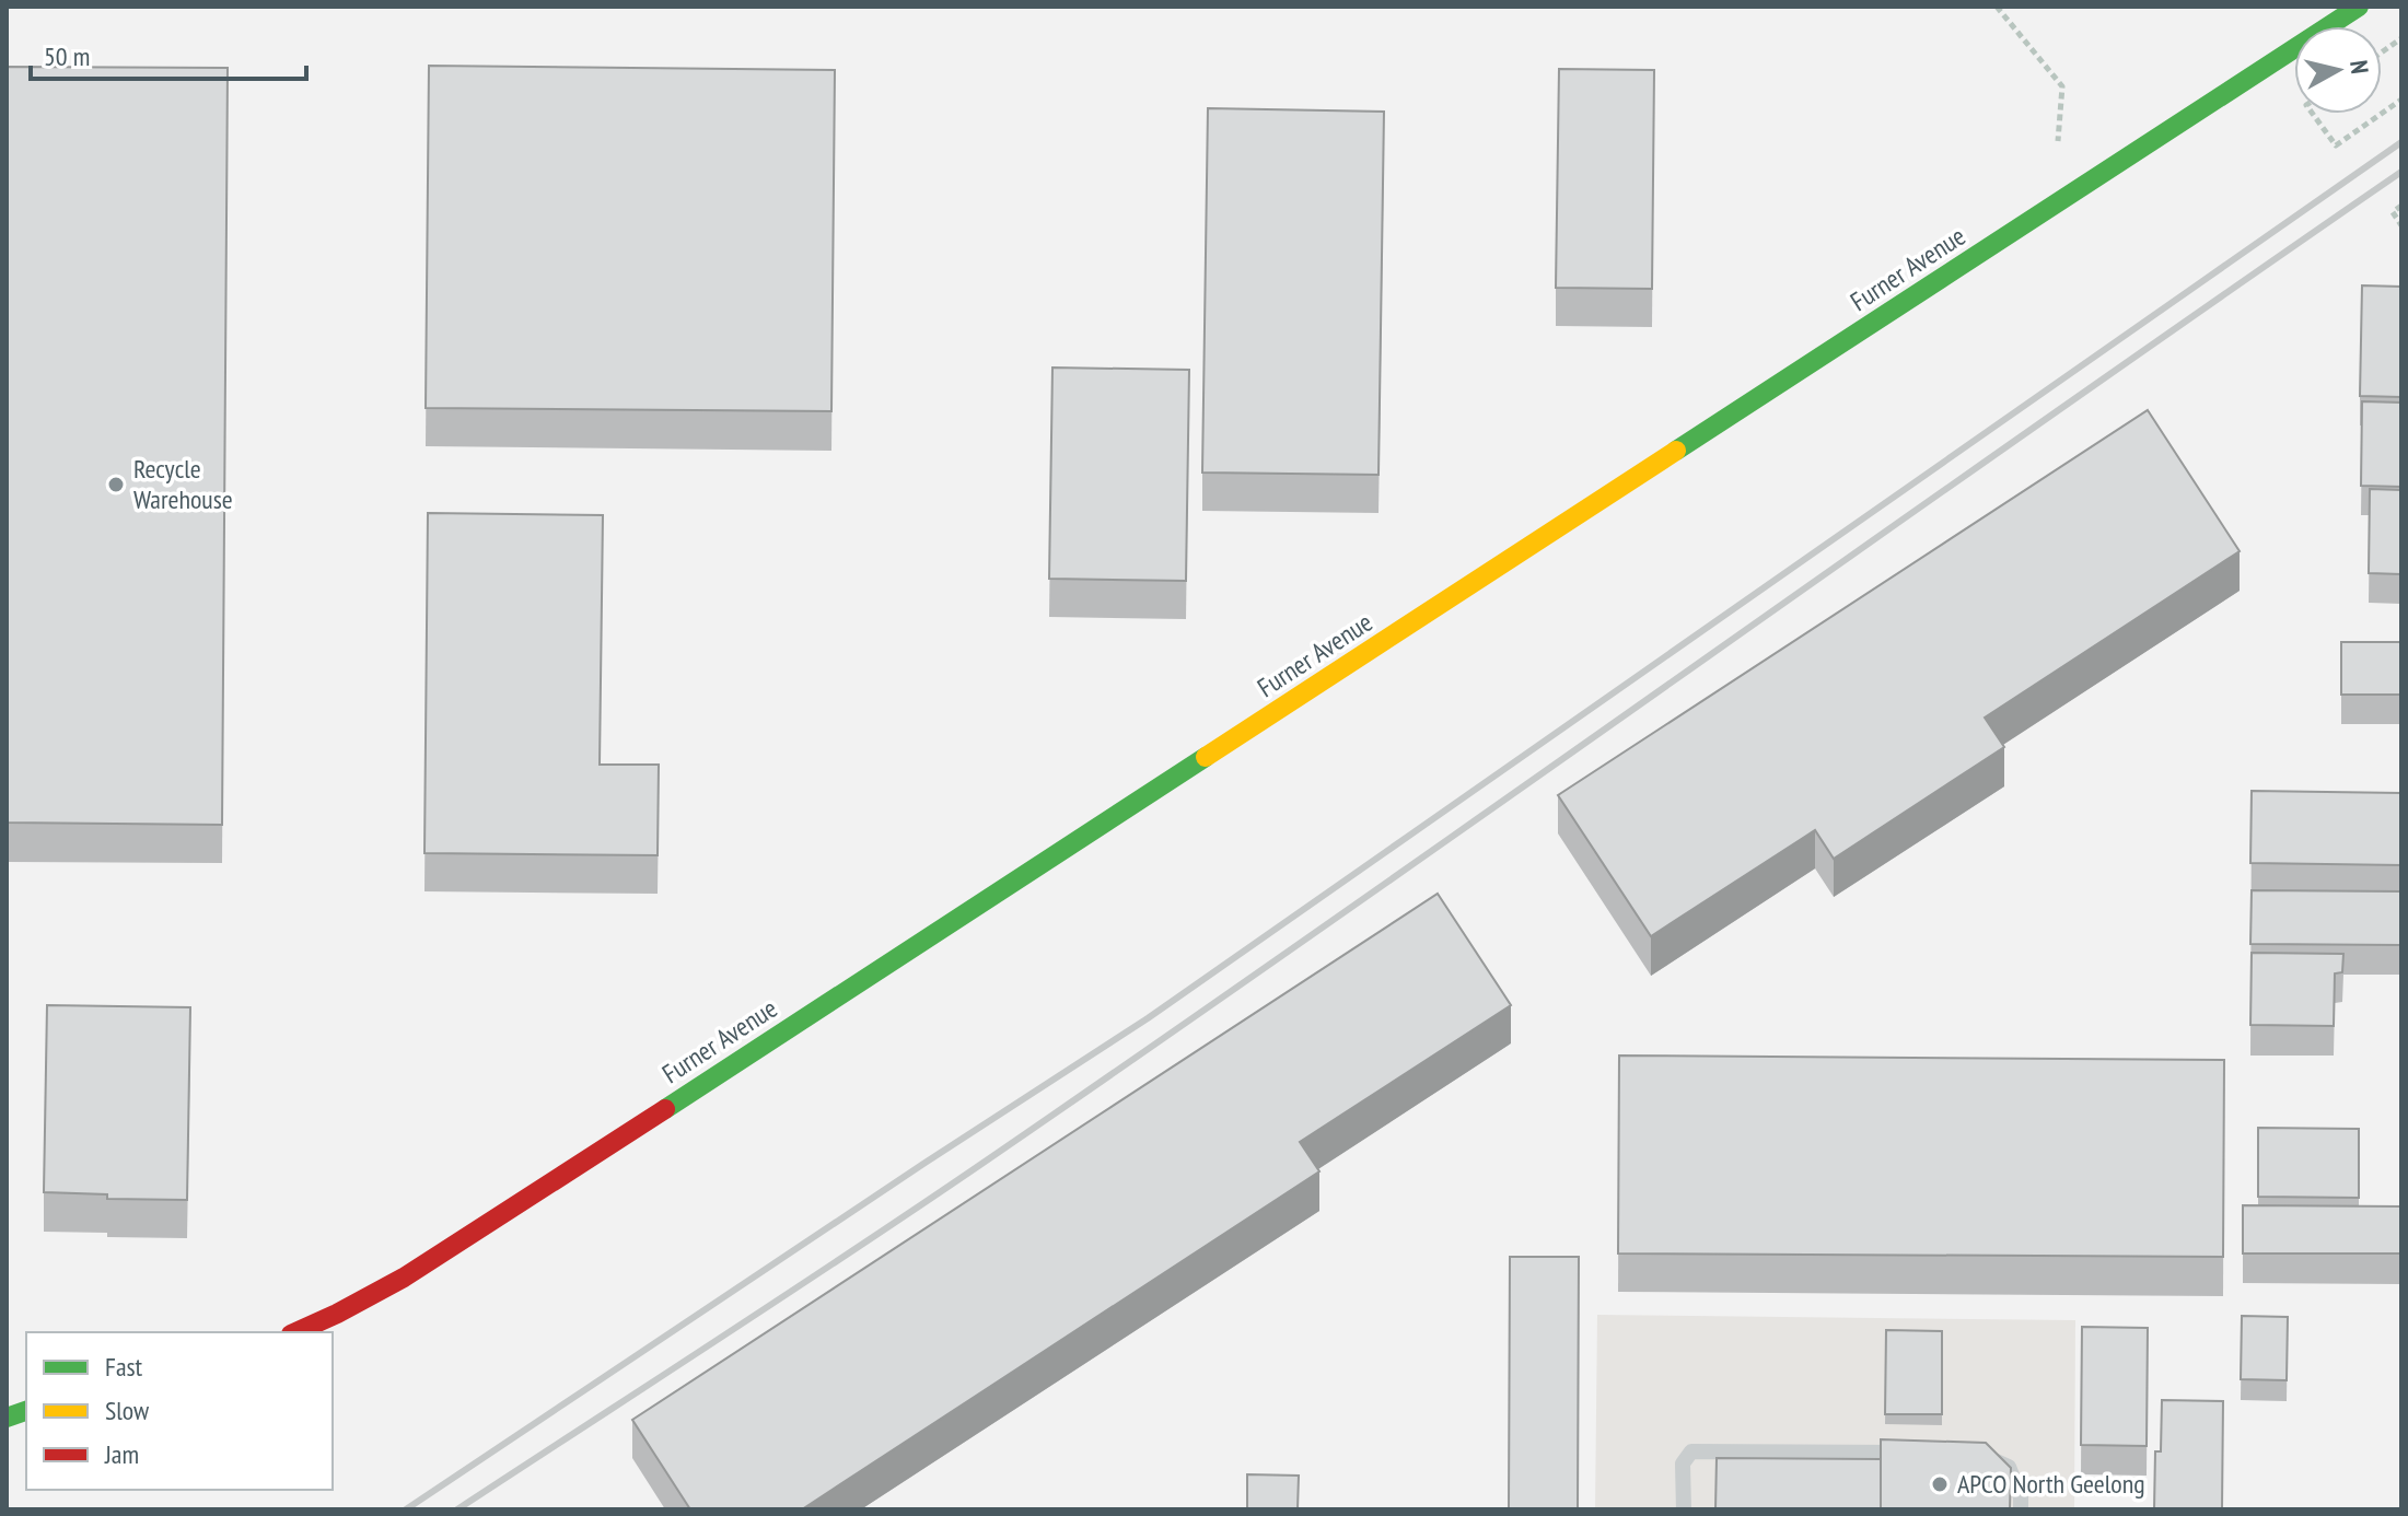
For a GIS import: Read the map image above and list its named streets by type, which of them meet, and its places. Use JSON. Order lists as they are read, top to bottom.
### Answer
{
  "streets": {
    "street": ["Furner Avenue"]
  },
  "places": ["Recycle Warehouse", "APCO North Geelong"],
  "legend": ["Fast", "Slow", "Jam"],
  "scale_bar": "50 m",
  "north": "right"
}
